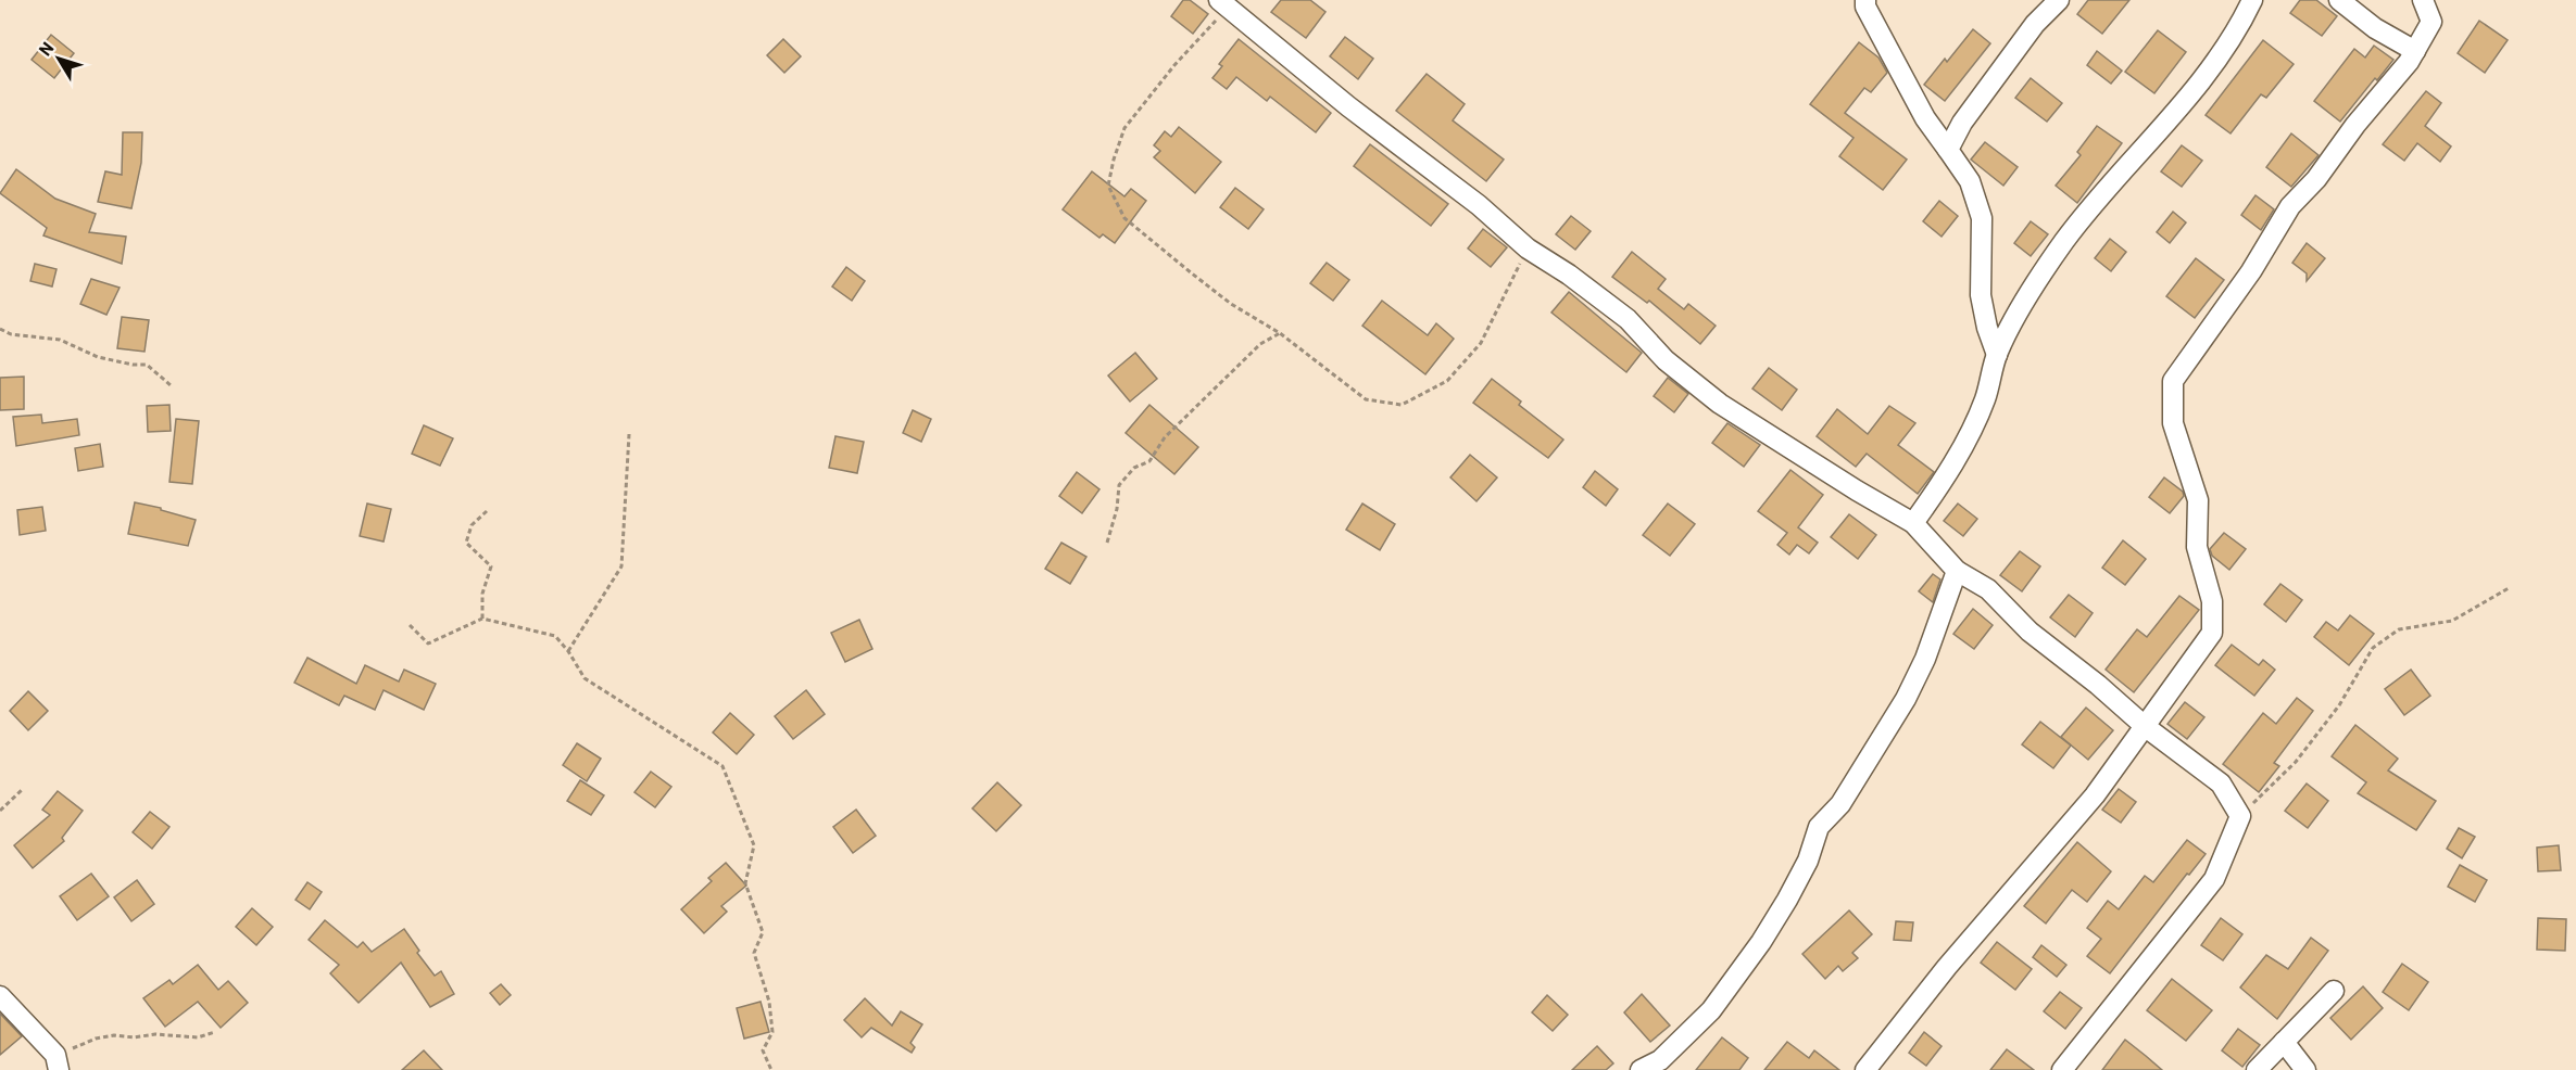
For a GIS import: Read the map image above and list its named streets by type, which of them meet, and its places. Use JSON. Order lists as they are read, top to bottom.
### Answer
{
  "north": "top left"
}
